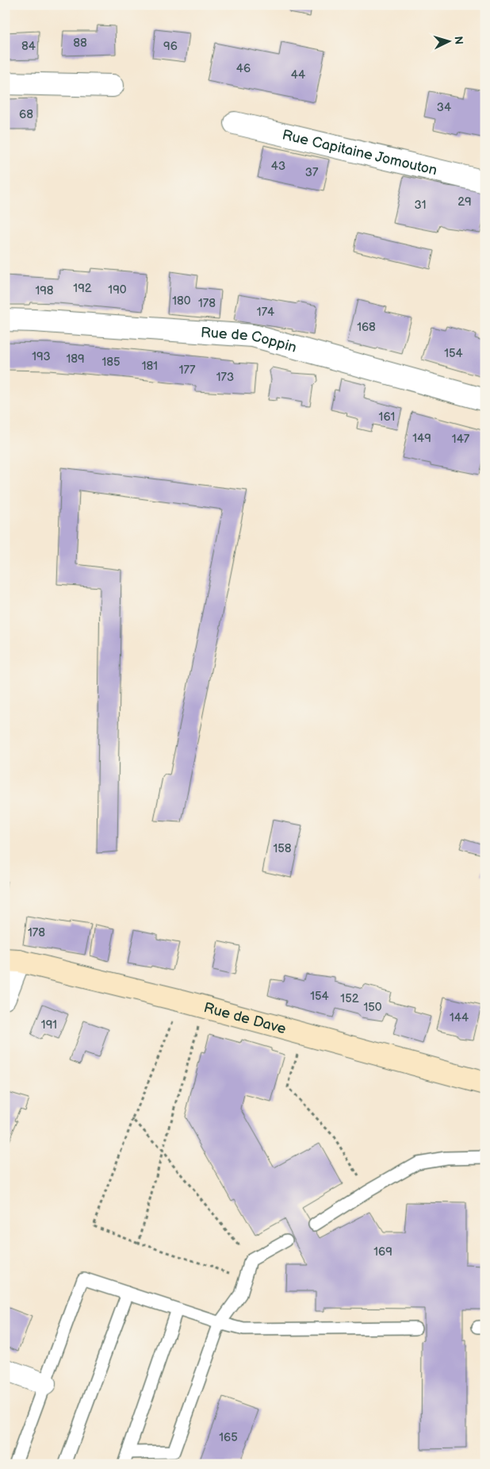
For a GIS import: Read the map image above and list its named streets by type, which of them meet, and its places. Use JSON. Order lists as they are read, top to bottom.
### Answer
{
  "streets": {
    "main road": ["Rue de Dave"],
    "street": ["Rue Capitaine Jomouton", "Rue de Coppin"]
  },
  "house_numbers": [
    "88",
    "84",
    "96",
    "46",
    "44",
    "34",
    "68",
    "43",
    "37",
    "29",
    "31",
    "192",
    "190",
    "198",
    "180",
    "178",
    "174",
    "168",
    "154",
    "193",
    "189",
    "185",
    "181",
    "177",
    "173",
    "161",
    "149",
    "147",
    "158",
    "178",
    "154",
    "152",
    "150",
    "144",
    "191",
    "169",
    "165"
  ],
  "north": "right"
}
